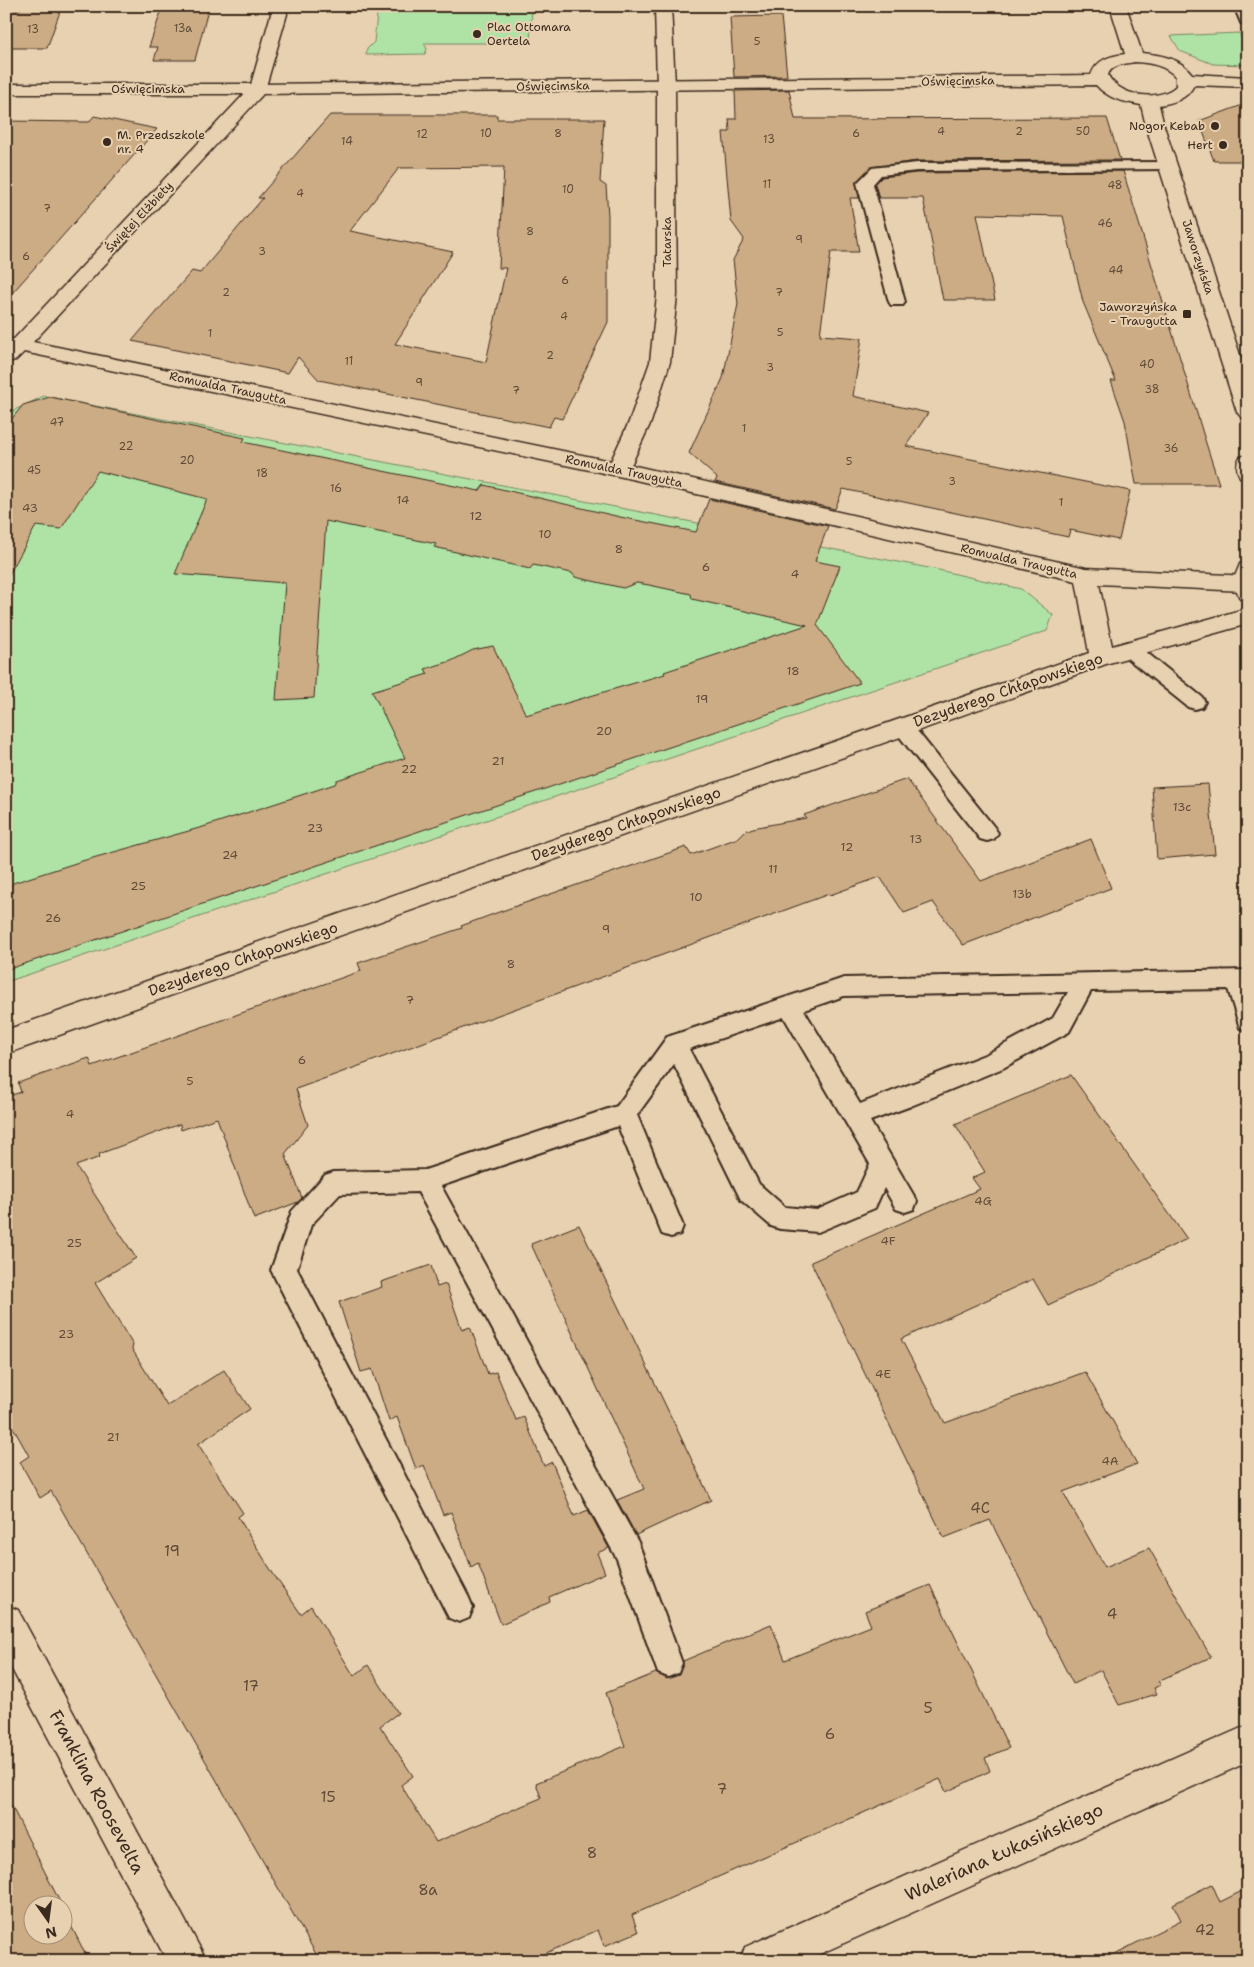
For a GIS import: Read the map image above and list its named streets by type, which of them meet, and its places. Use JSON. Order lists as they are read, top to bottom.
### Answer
{
  "streets": {
    "street": [
      "Oświęcimska",
      "Świętej Elżbiety",
      "Tatarska",
      "Jaworzyńska",
      "Romualda Traugutta",
      "Dezyderego Chłapowskiego",
      "Franklina Roosevelta",
      "Waleriana Łukasińskiego"
    ]
  },
  "crossings": [
    ["Oświęcimska", "Świętej Elżbiety"],
    ["Oświęcimska", "Tatarska"],
    ["Świętej Elżbiety", "Romualda Traugutta"],
    ["Tatarska", "Romualda Traugutta"]
  ],
  "places": {
    "other": [
      "Plac Ottomara Oertela",
      "Nogor Kebab",
      "M. Przedszkole nr. 4",
      "Hert"
    ],
    "transit": ["Jaworzyńska - Traugutta"]
  },
  "house_numbers": [
    "13a",
    "13",
    "5",
    "4",
    "2",
    "50",
    "10",
    "8",
    "6",
    "12",
    "13",
    "14",
    "11",
    "48",
    "10",
    "4",
    "7",
    "46",
    "8",
    "9",
    "3",
    "6",
    "44",
    "6",
    "2",
    "7",
    "4",
    "5",
    "1",
    "2",
    "11",
    "40",
    "3",
    "9",
    "38",
    "7",
    "47",
    "1",
    "22",
    "36",
    "20",
    "5",
    "45",
    "18",
    "3",
    "16",
    "14",
    "1",
    "43",
    "12",
    "10",
    "8",
    "6",
    "4",
    "18",
    "19",
    "20",
    "21",
    "22",
    "13c",
    "23",
    "13",
    "12",
    "24",
    "11",
    "25",
    "13b",
    "10",
    "26",
    "9",
    "8",
    "7",
    "6",
    "5",
    "4",
    "4G",
    "4F",
    "25",
    "23",
    "4E",
    "21",
    "4A",
    "4C",
    "19",
    "4",
    "17",
    "5",
    "6",
    "7",
    "15",
    "8",
    "8a",
    "42"
  ],
  "north": "bottom"
}
